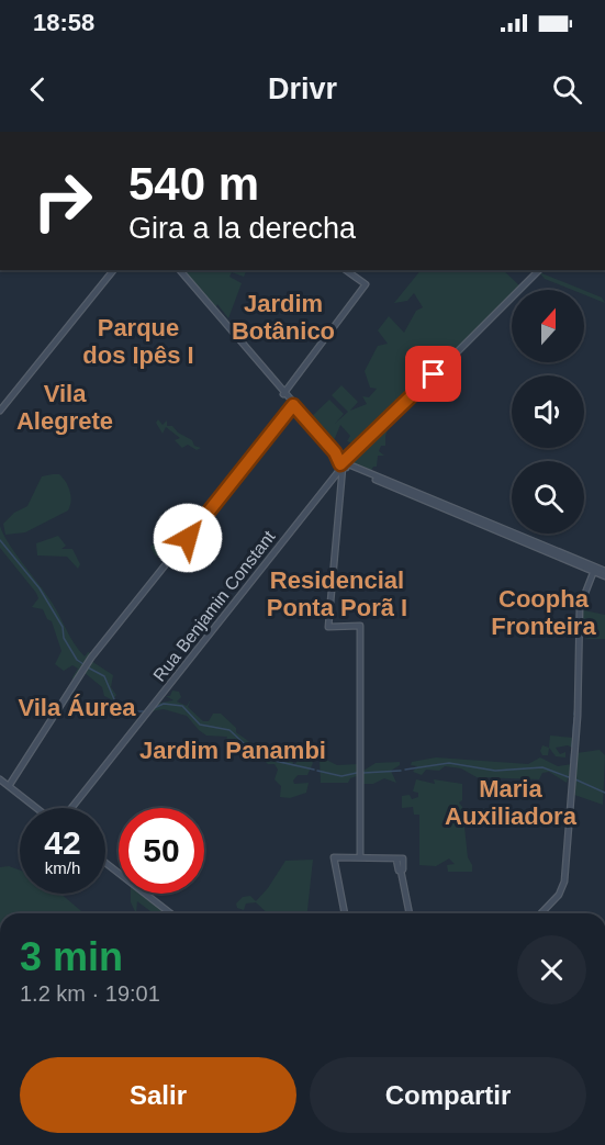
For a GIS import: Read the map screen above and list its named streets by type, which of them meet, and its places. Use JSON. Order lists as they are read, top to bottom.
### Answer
{
  "streets": {
    "main road": ["Rua Benjamin Constant"]
  },
  "districts": [
    "Jardim Botânico",
    "Parque dos Ipês I",
    "Vila Alegrete",
    "Residencial Ponta Porã I",
    "Coopha Fronteira",
    "Vila Áurea",
    "Jardim Panambi",
    "Maria Auxiliadora"
  ],
  "north": "top",
  "page": {
    "status": "18:58",
    "header": "Drivr",
    "turn": ["540 m", "Gira a la derecha"],
    "speed": "42 km/h",
    "limit": "50",
    "heading": ["3 min", "1.2 km · 19:01"],
    "buttons": ["Salir", "Compartir"]
  }
}
